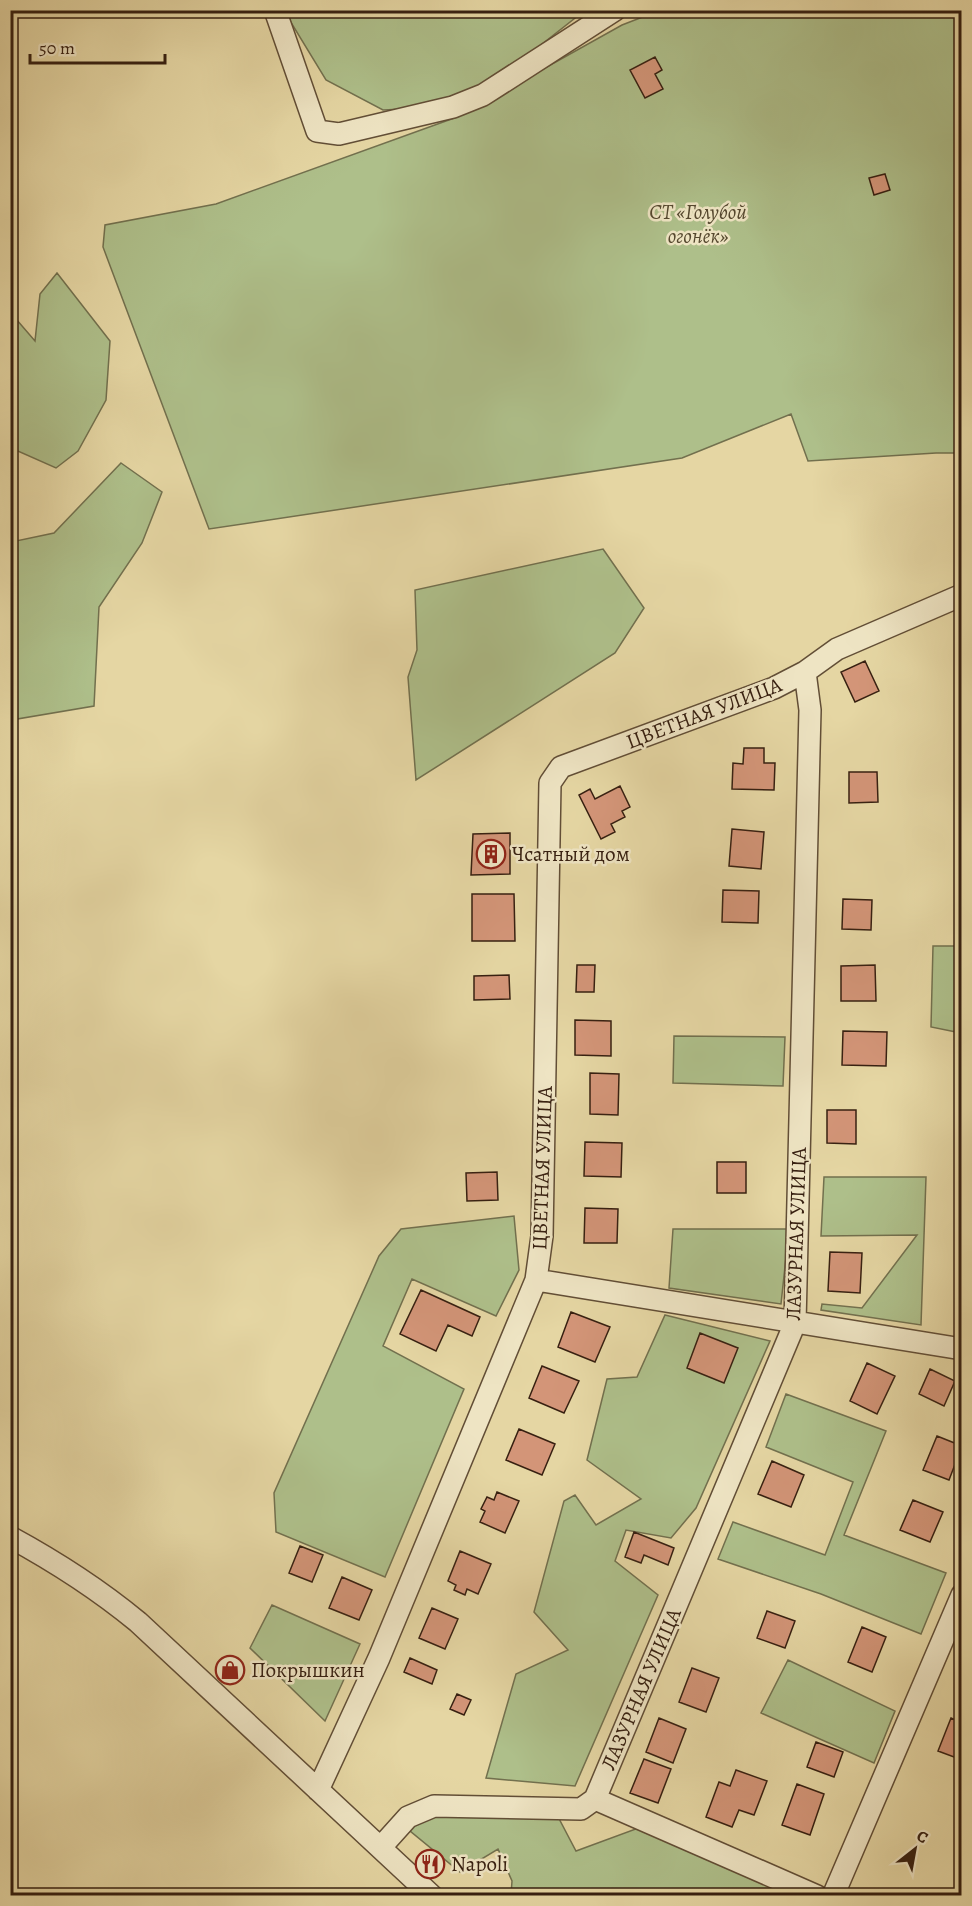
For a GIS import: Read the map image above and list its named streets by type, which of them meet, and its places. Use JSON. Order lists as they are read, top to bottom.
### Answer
{
  "streets": {
    "street": ["ЦВЕТНАЯ УЛИЦА", "ЛАЗУРНАЯ УЛИЦА"]
  },
  "crossings": [
    ["ЦВЕТНАЯ УЛИЦА", "ЛАЗУРНАЯ УЛИЦА"]
  ],
  "parks": ["СТ «Голубой огонёк»"],
  "places": {
    "building": ["Чсатный дом"],
    "shop": ["Покрышкин"],
    "restaurant": ["Napoli"]
  },
  "scale_bar": "50 m",
  "north": "top right"
}
